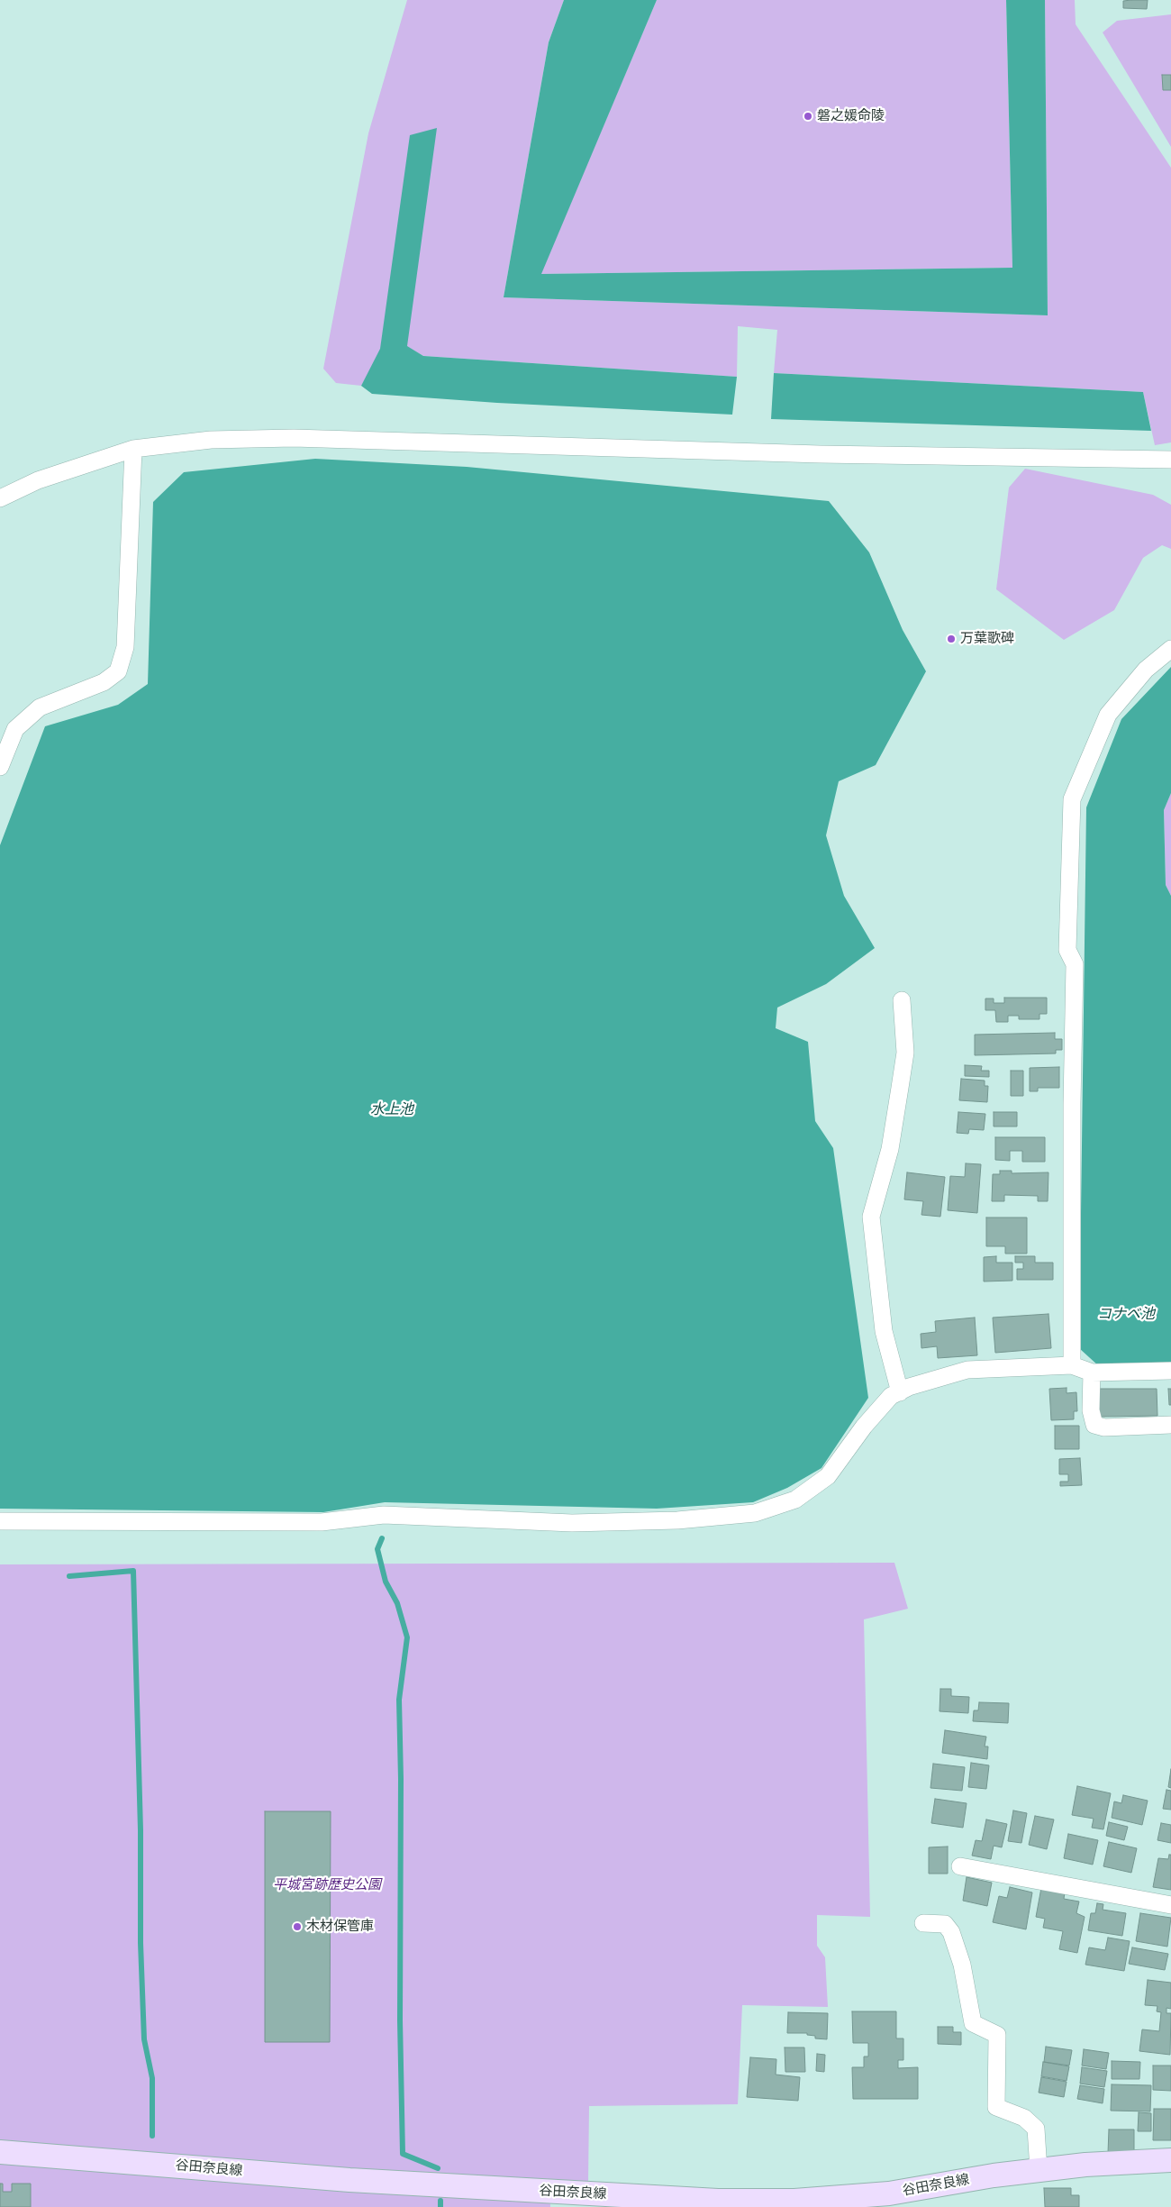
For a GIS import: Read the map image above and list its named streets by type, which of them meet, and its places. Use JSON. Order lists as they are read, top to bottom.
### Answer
{
  "streets": {
    "main road": ["谷田奈良線"]
  },
  "water": ["水上池", "コナベ池"],
  "parks": ["平城宮跡歴史公園"],
  "places": ["磐之媛命陵", "万葉歌碑", "木材保管庫"]
}
